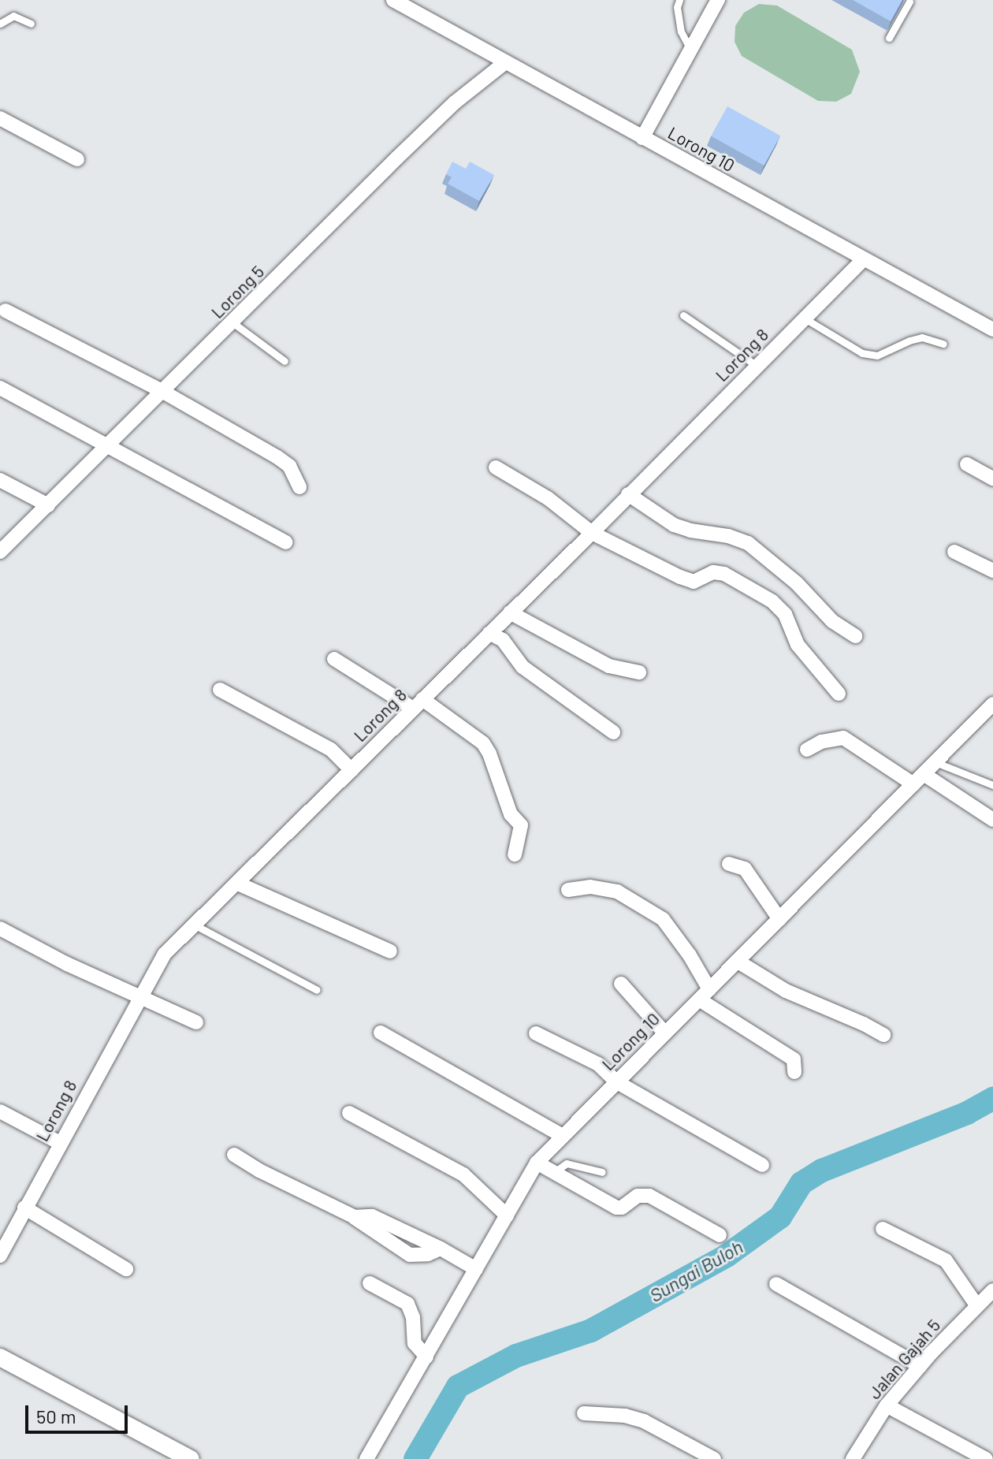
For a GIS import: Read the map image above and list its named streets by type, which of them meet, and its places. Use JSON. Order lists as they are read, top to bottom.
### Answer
{
  "streets": {
    "street": [
      "Lorong 10",
      "Lorong 5",
      "Lorong 8",
      "Jalan Gajah 5"
    ]
  },
  "crossings": [
    ["Lorong 10", "Lorong 5"],
    ["Lorong 10", "Lorong 8"]
  ],
  "water": ["Sungai Buloh"],
  "scale_bar": "50 m"
}
